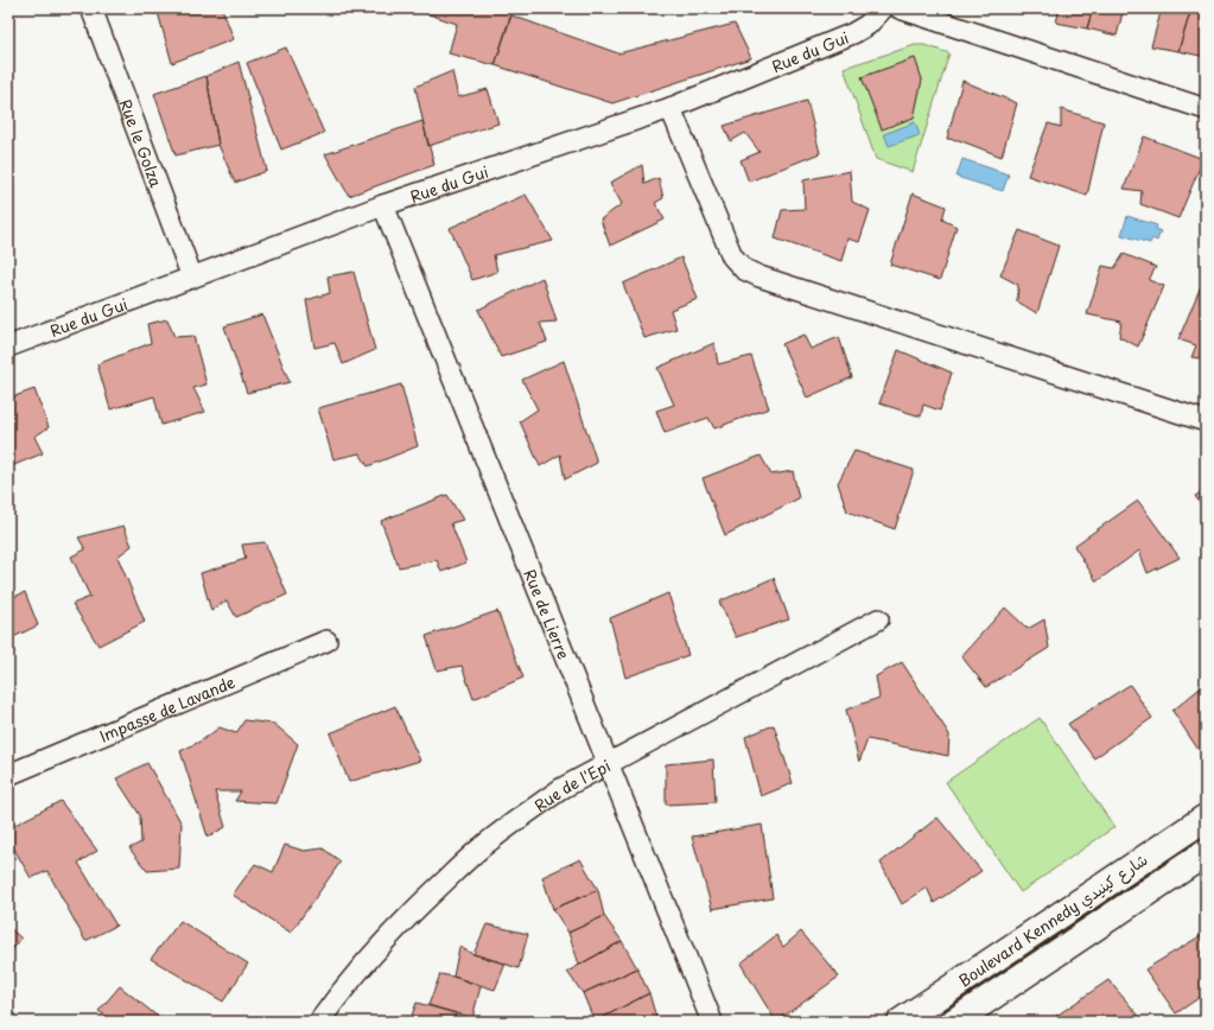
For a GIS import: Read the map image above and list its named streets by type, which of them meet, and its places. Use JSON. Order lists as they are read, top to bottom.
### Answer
{
  "streets": {
    "main road": ["Boulevard Kennedy شارع كينيدي"],
    "street": [
      "Rue du Gui",
      "Rue le Golza",
      "Rue de Lierre",
      "Impasse de Lavande",
      "Rue de l'Epi"
    ]
  },
  "crossings": [
    ["Rue du Gui", "Rue le Golza"],
    ["Rue du Gui", "Rue de Lierre"],
    ["Rue de Lierre", "Rue de l'Epi"]
  ]
}
